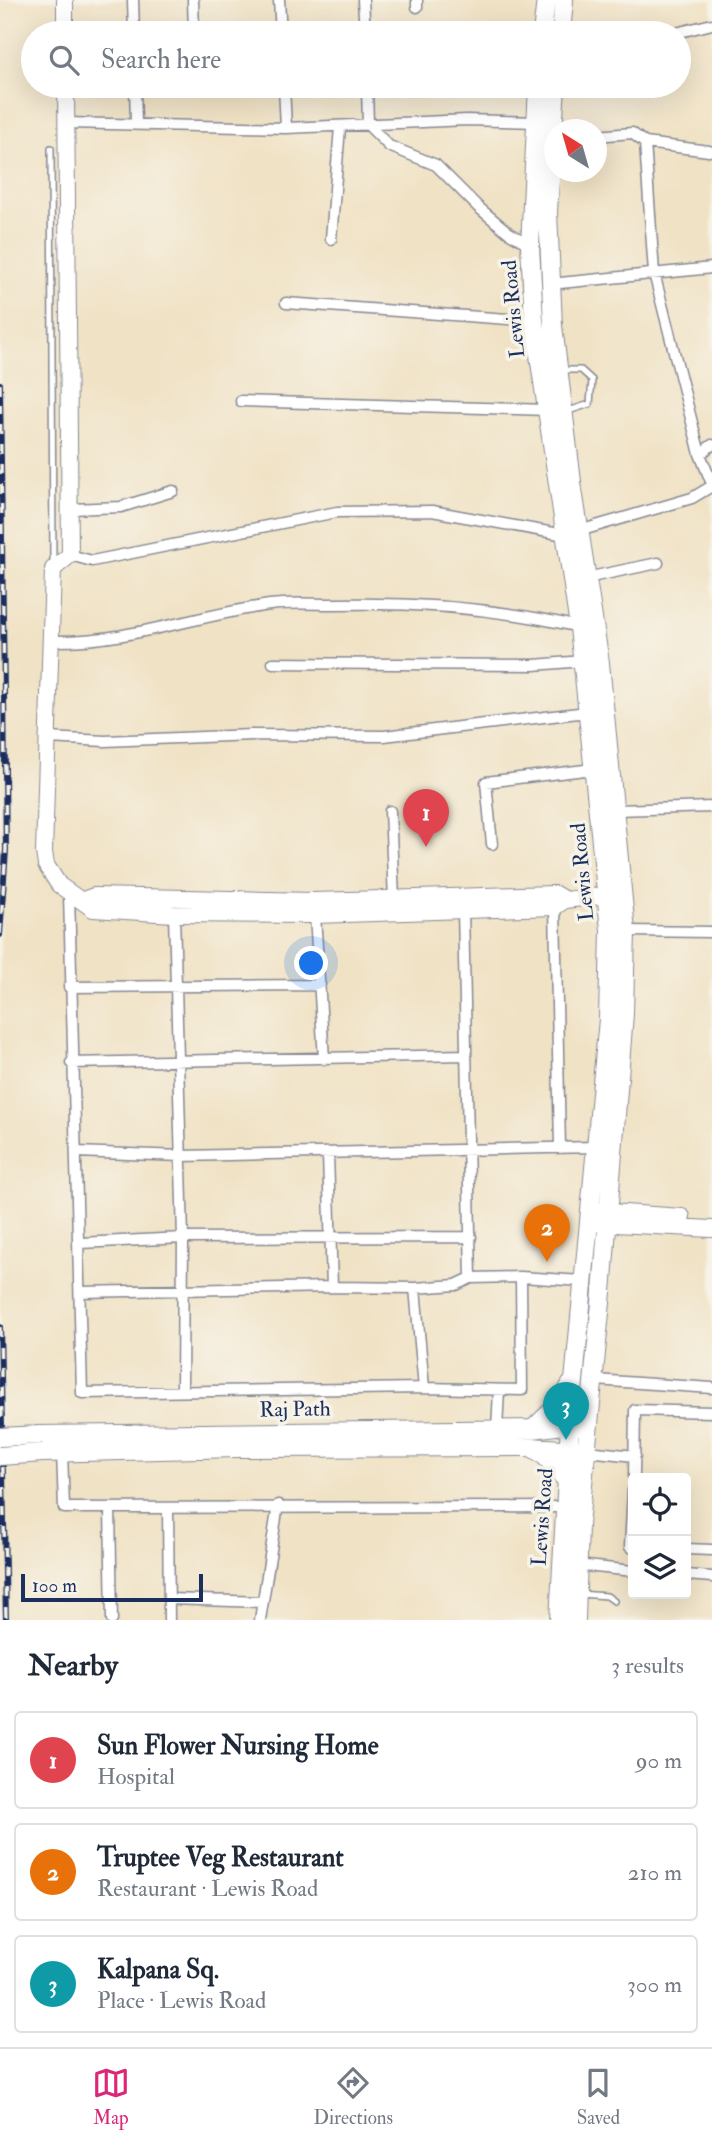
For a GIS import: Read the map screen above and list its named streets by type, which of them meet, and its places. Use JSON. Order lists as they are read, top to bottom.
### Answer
{
  "streets": {
    "main road": ["Lewis Road", "Raj Path"]
  },
  "crossings": [
    ["Lewis Road", "Raj Path"]
  ],
  "scale_bar": "100 m",
  "north": "top left",
  "page": {
    "search": "Search here",
    "pins": ["1", "2", "3"],
    "scale": "100 m",
    "heading": ["Nearby", "3 results"],
    "list": [
      {
        "mark": "1",
        "name": "Sun Flower Nursing Home",
        "note": "Hospital",
        "value": "90 m"
      },
      {
        "mark": "2",
        "name": "Truptee Veg Restaurant",
        "note": "Restaurant · Lewis Road",
        "value": "210 m"
      },
      {
        "mark": "3",
        "name": "Kalpana Sq.",
        "note": "Place · Lewis Road",
        "value": "300 m"
      }
    ],
    "nav": ["Map", "Directions", "Saved"]
  }
}
